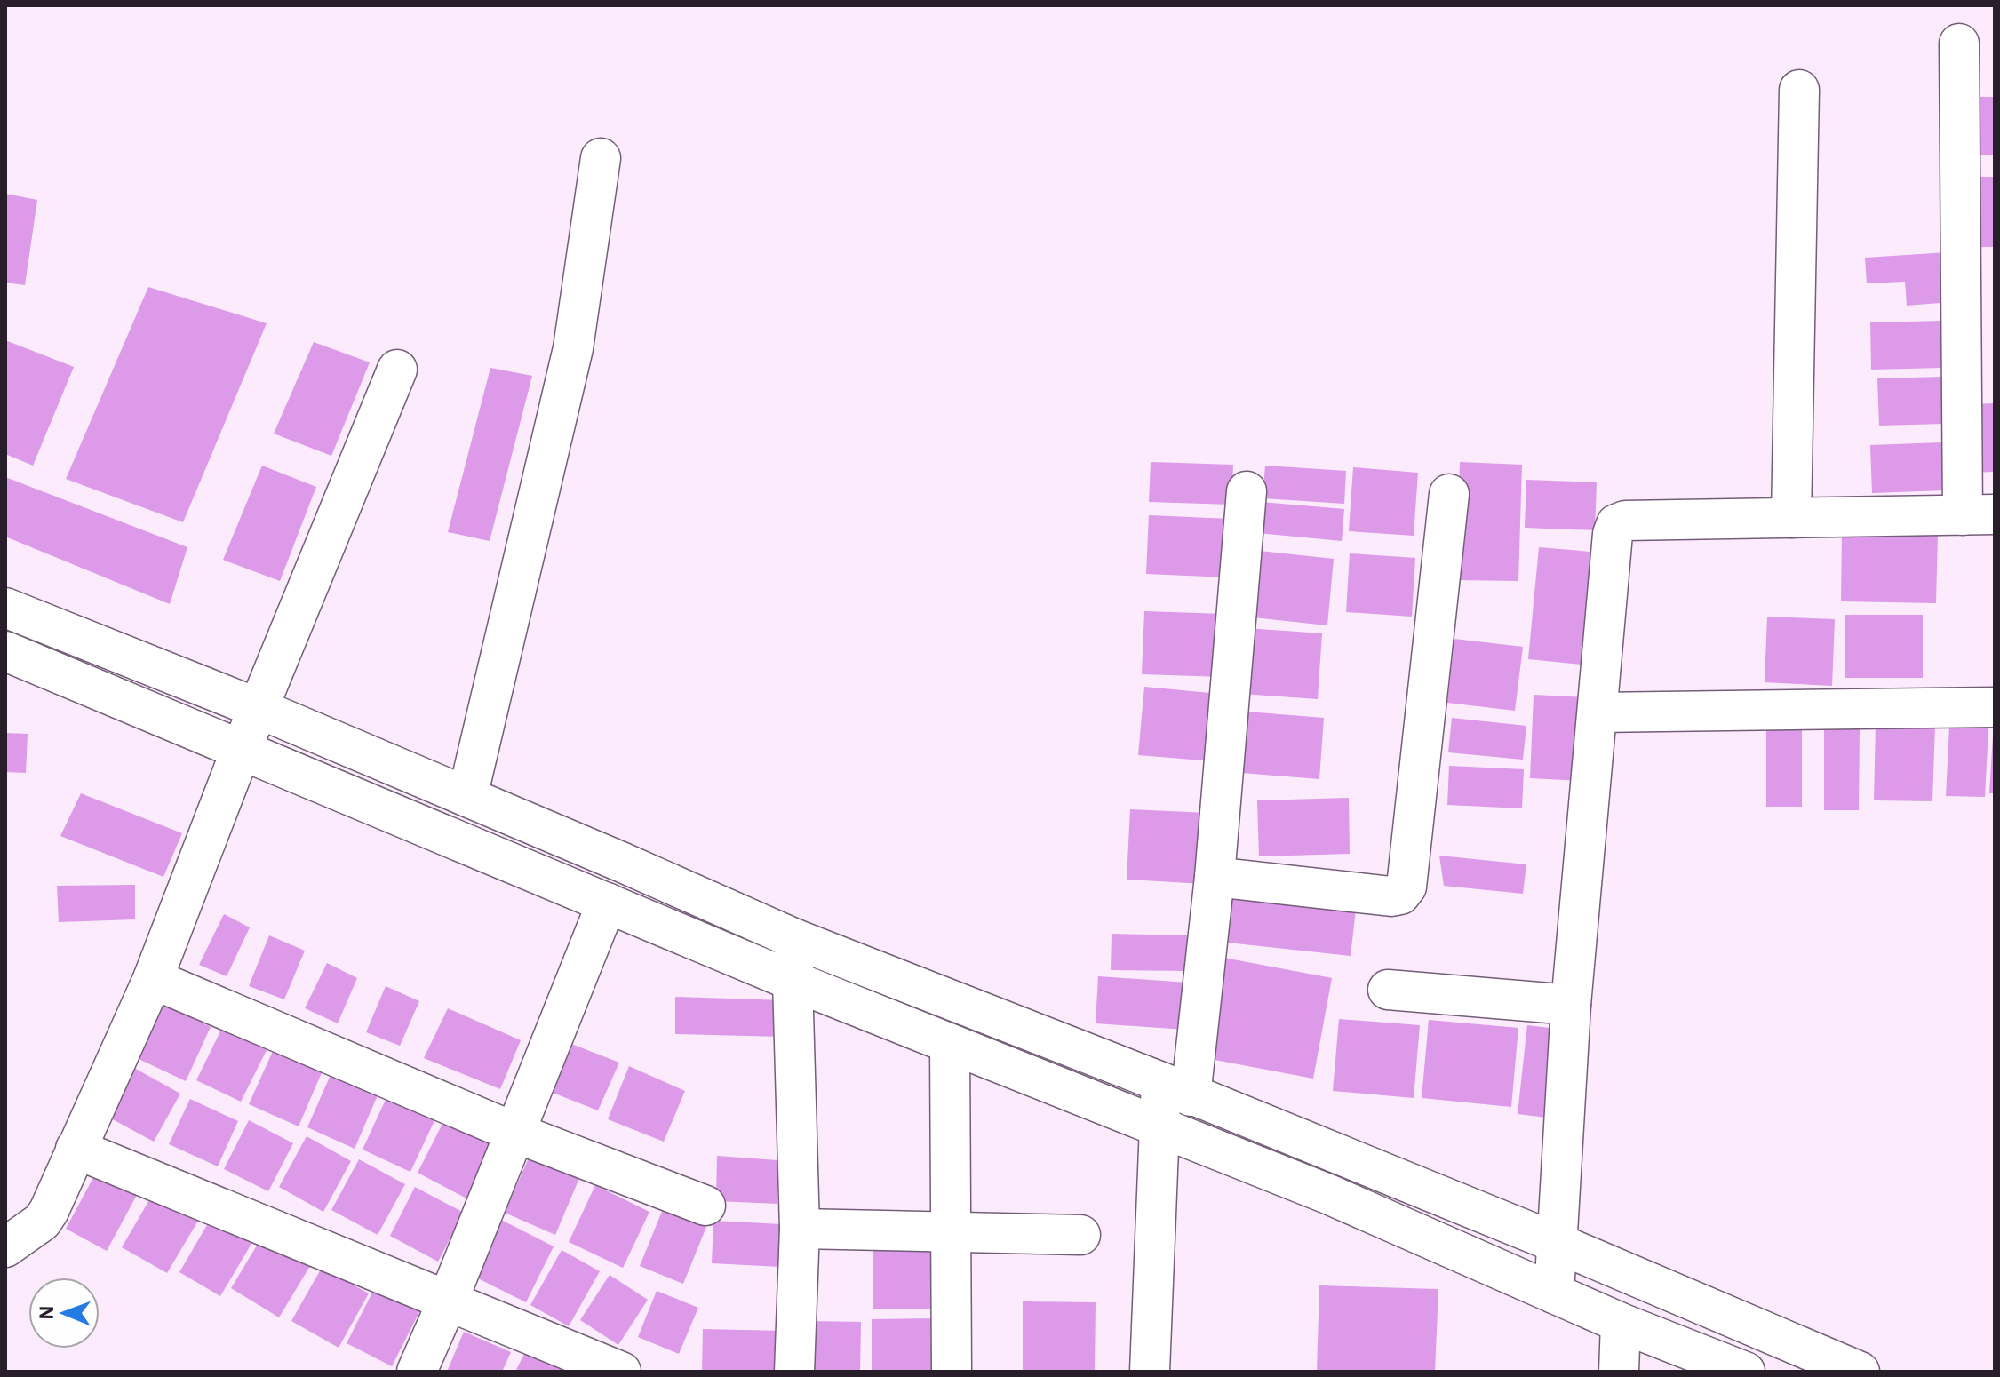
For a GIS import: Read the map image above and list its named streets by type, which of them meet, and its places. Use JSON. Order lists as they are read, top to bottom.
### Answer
{
  "north": "left"
}
